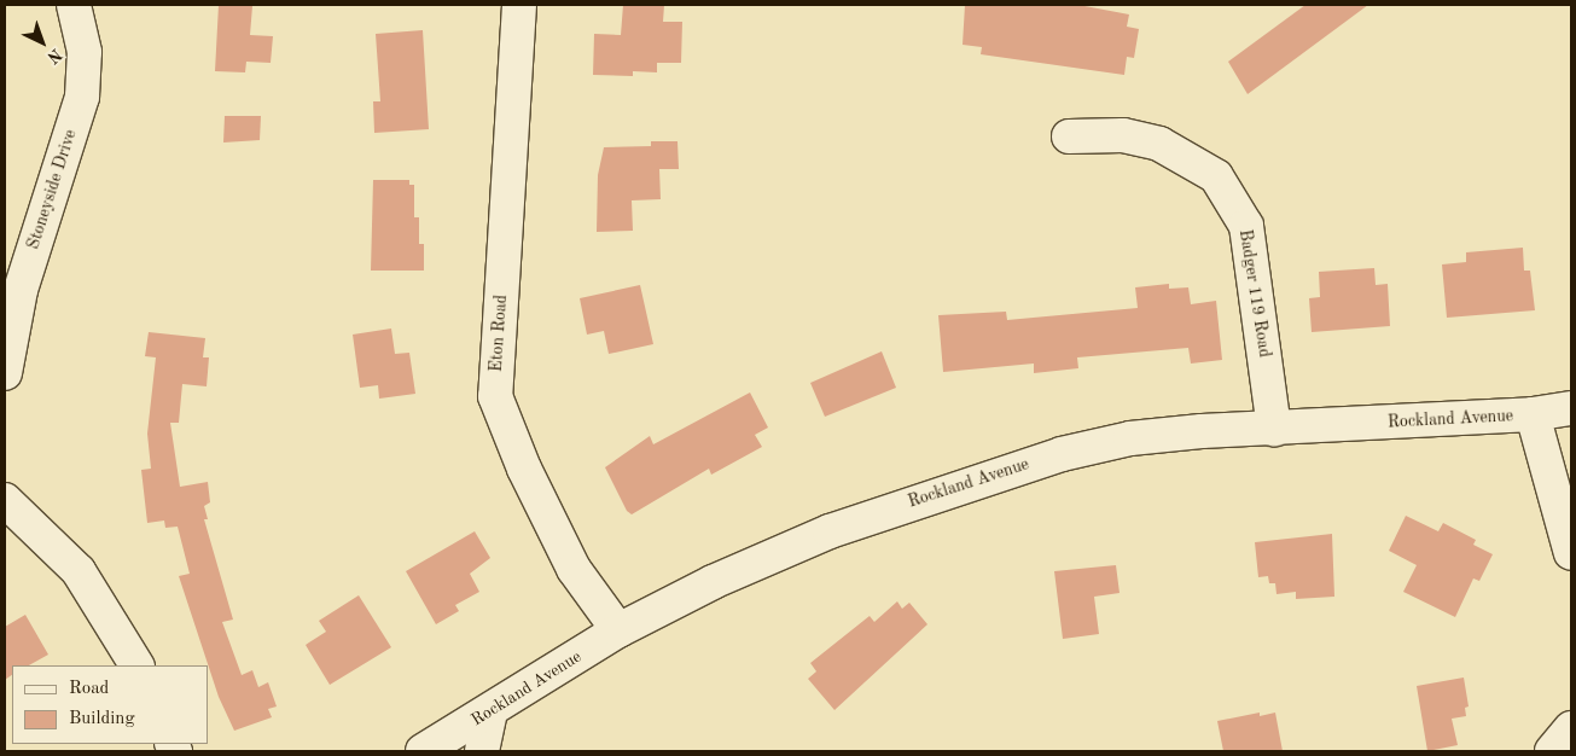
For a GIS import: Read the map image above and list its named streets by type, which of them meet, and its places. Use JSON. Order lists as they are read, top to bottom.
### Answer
{
  "streets": {
    "street": [
      "Stoneyside Drive",
      "Badger 119 Road",
      "Eton Road",
      "Rockland Avenue"
    ]
  },
  "crossings": [
    ["Badger 119 Road", "Rockland Avenue"],
    ["Eton Road", "Rockland Avenue"]
  ],
  "legend": ["Road", "Building"],
  "north": "bottom right"
}
